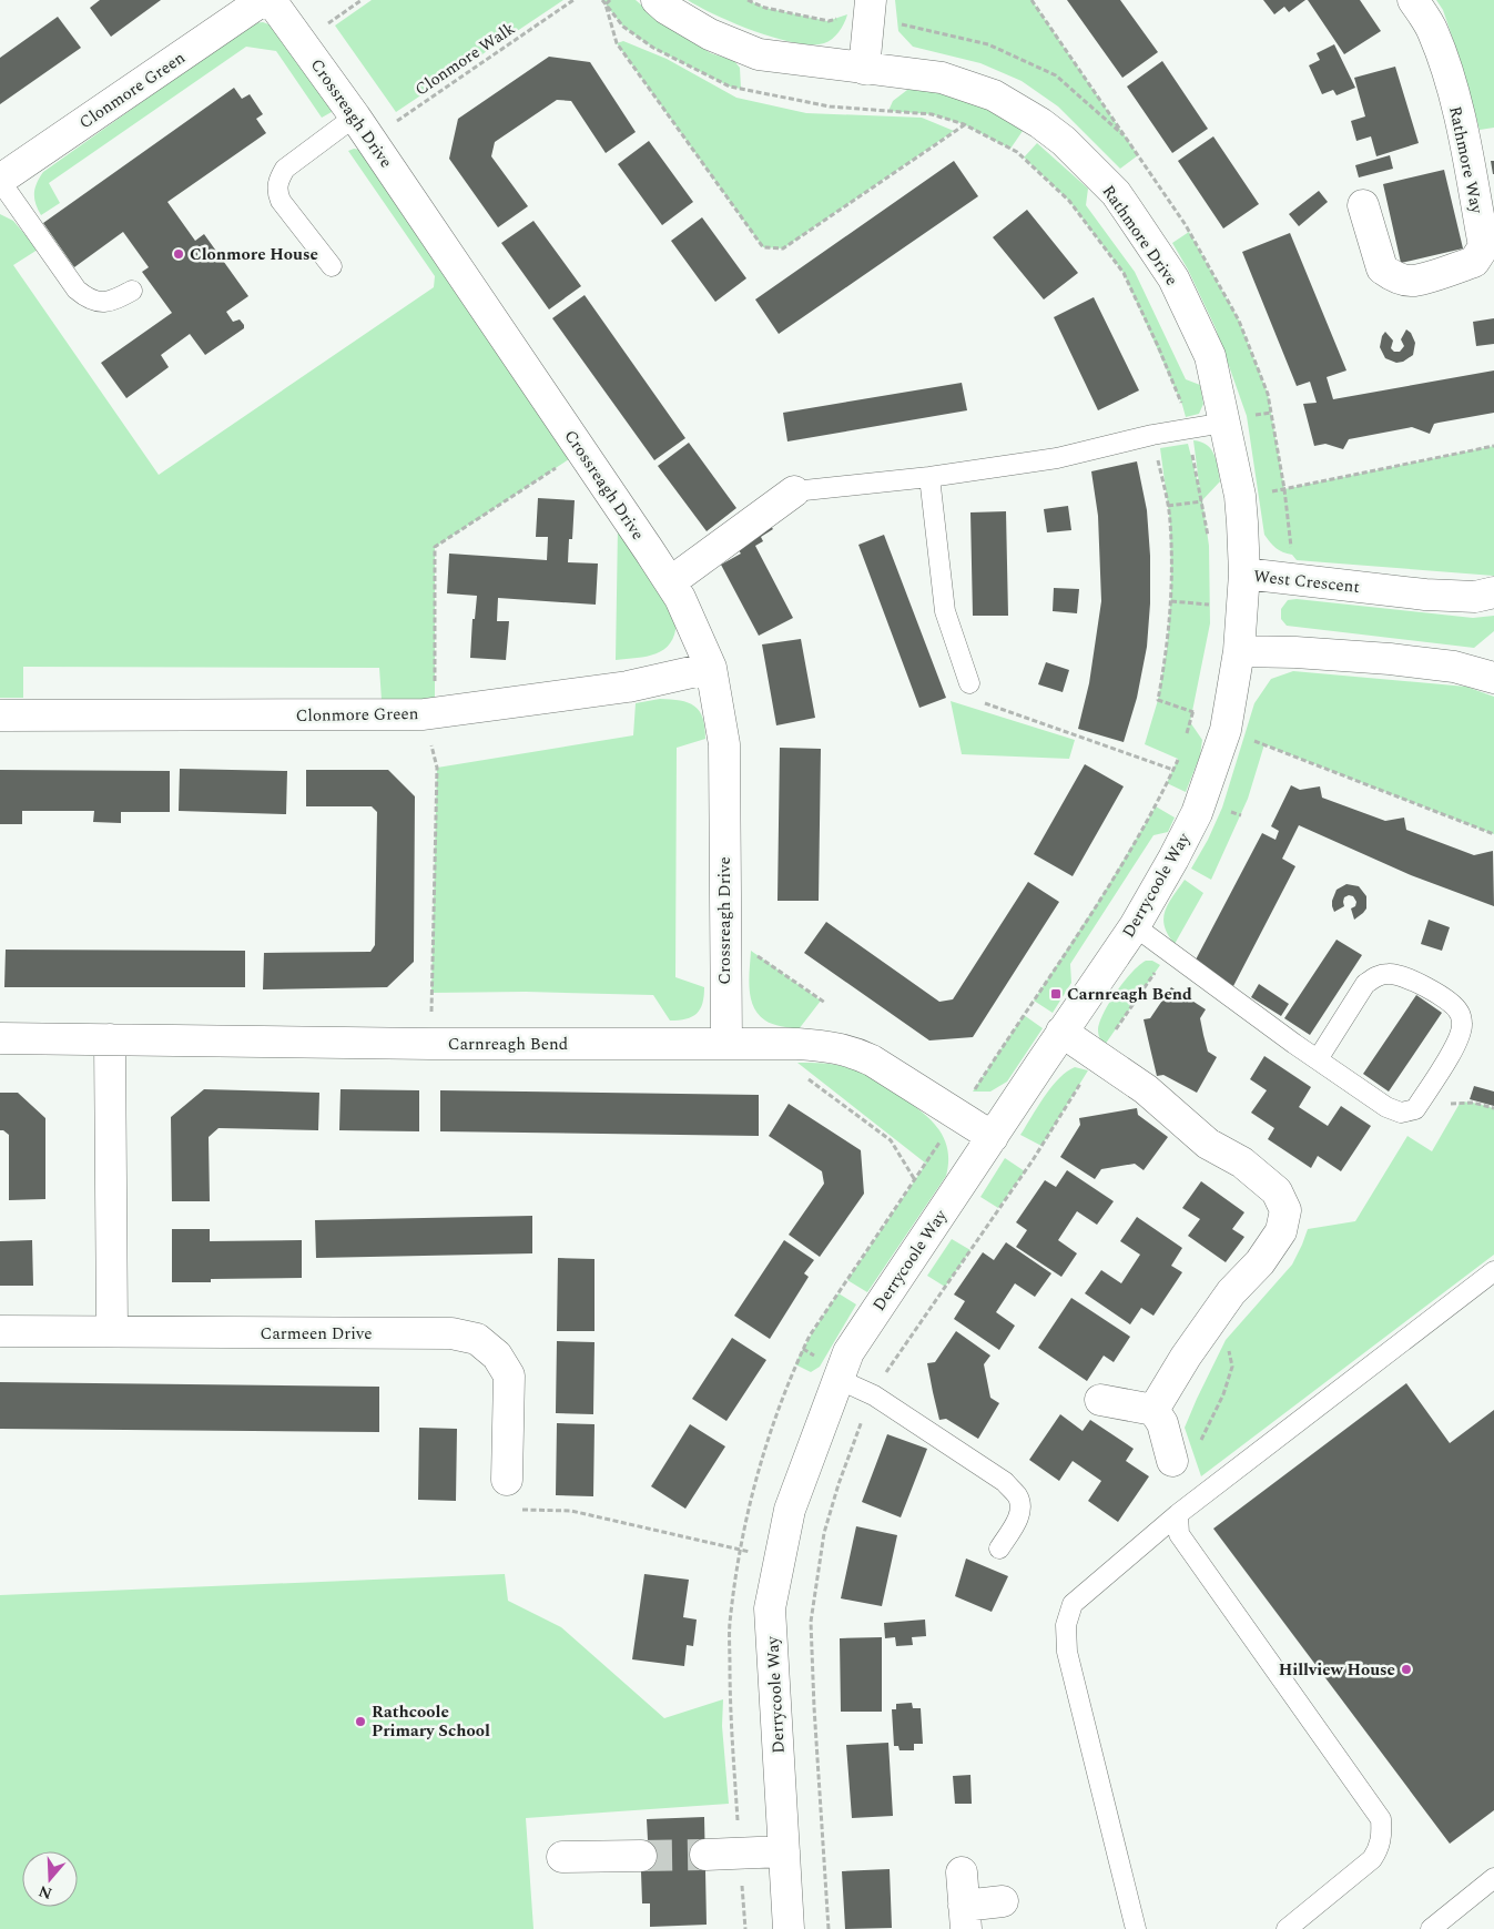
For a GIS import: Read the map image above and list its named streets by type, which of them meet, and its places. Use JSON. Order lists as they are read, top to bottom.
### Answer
{
  "streets": {
    "street": [
      "Clonmore Green",
      "Crossreagh Drive",
      "Rathmore Way",
      "Rathmore Drive",
      "West Crescent",
      "Derrycoole Way",
      "Carnreagh Bend",
      "Carmeen Drive"
    ],
    "path": ["Clonmore Walk"]
  },
  "crossings": [
    ["Clonmore Walk", "Crossreagh Drive"],
    ["Clonmore Green", "Crossreagh Drive"],
    ["Crossreagh Drive", "Carnreagh Bend"],
    ["Rathmore Drive", "West Crescent"],
    ["West Crescent", "Derrycoole Way"],
    ["Derrycoole Way", "Carnreagh Bend"]
  ],
  "places": {
    "other": ["Clonmore House", "Hillview House", "Rathcoole Primary School"],
    "transit": ["Carnreagh Bend"]
  },
  "north": "bottom"
}
